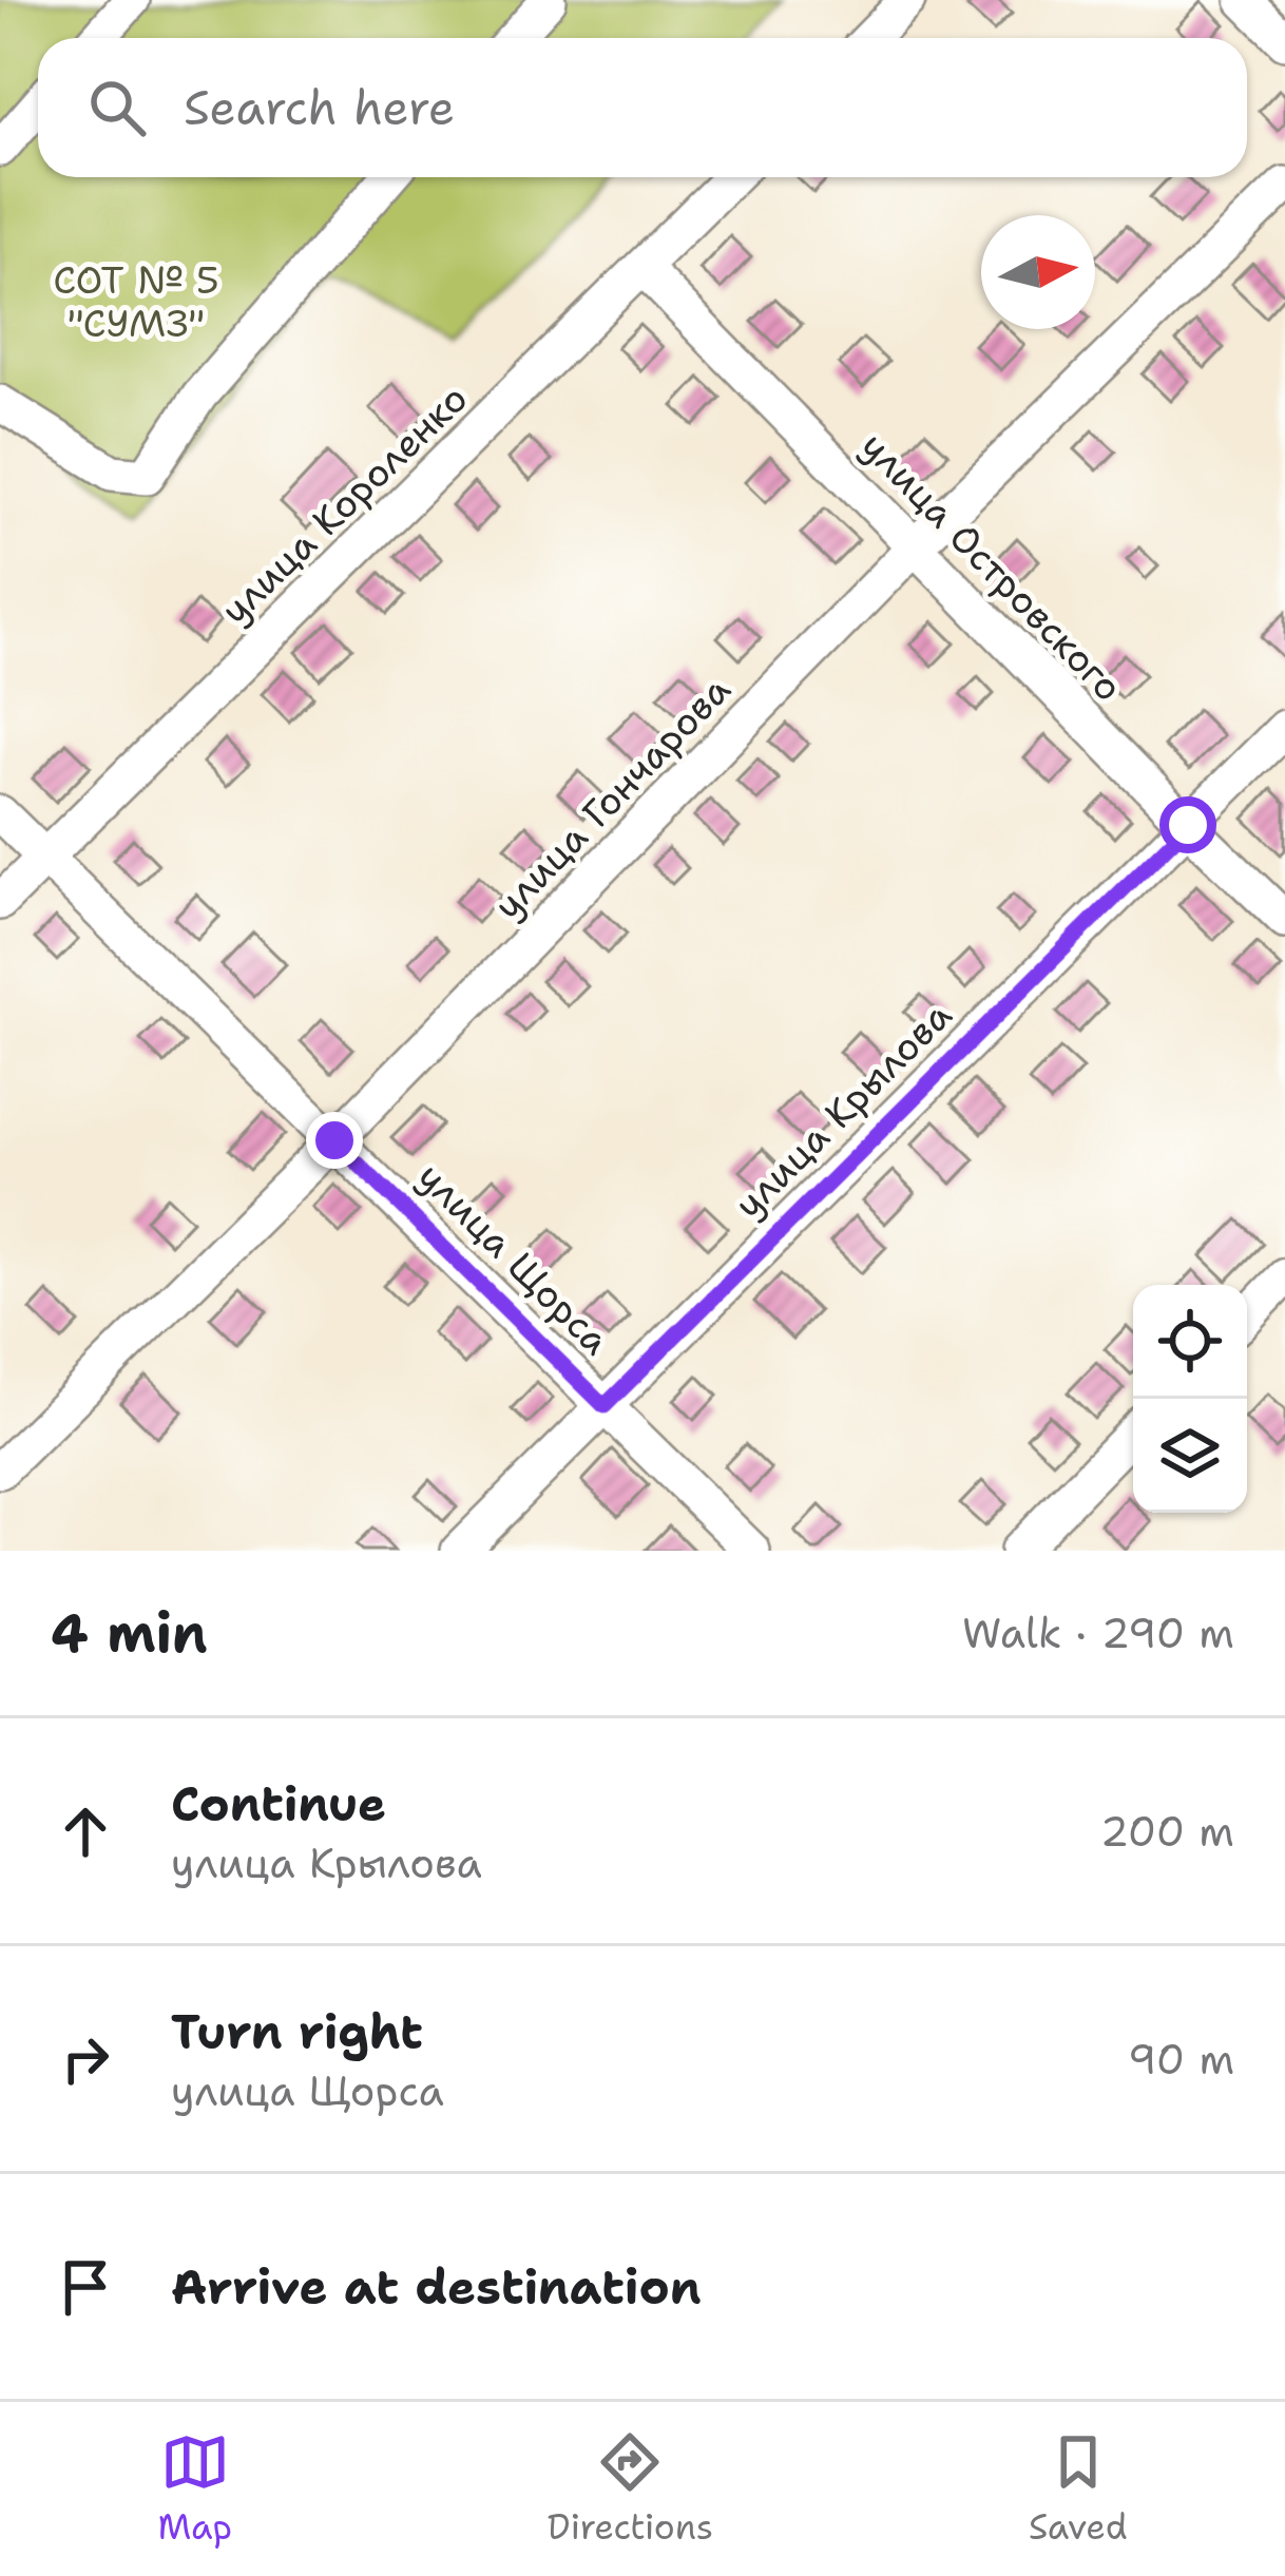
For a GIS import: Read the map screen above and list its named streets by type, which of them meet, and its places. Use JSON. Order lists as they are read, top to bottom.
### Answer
{
  "streets": {
    "street": [
      "улица Короленко",
      "улица Островского",
      "улица Гончарова",
      "улица Крылова",
      "улица Щорса"
    ]
  },
  "crossings": [
    ["улица Короленко", "улица Островского"],
    ["улица Короленко", "улица Щорса"],
    ["улица Островского", "улица Гончарова"],
    ["улица Островского", "улица Крылова"],
    ["улица Гончарова", "улица Щорса"],
    ["улица Крылова", "улица Щорса"]
  ],
  "parks": ["СОТ № 5 \"СУМЗ\""],
  "north": "right",
  "page": {
    "search": "Search here",
    "heading": ["4 min", "Walk · 290 m"],
    "list": [
      ["Continue", "улица Крылова", "200 m"],
      ["Turn right", "улица Щорса", "90 m"],
      "Arrive at destination"
    ],
    "nav": ["Map", "Directions", "Saved"]
  }
}
